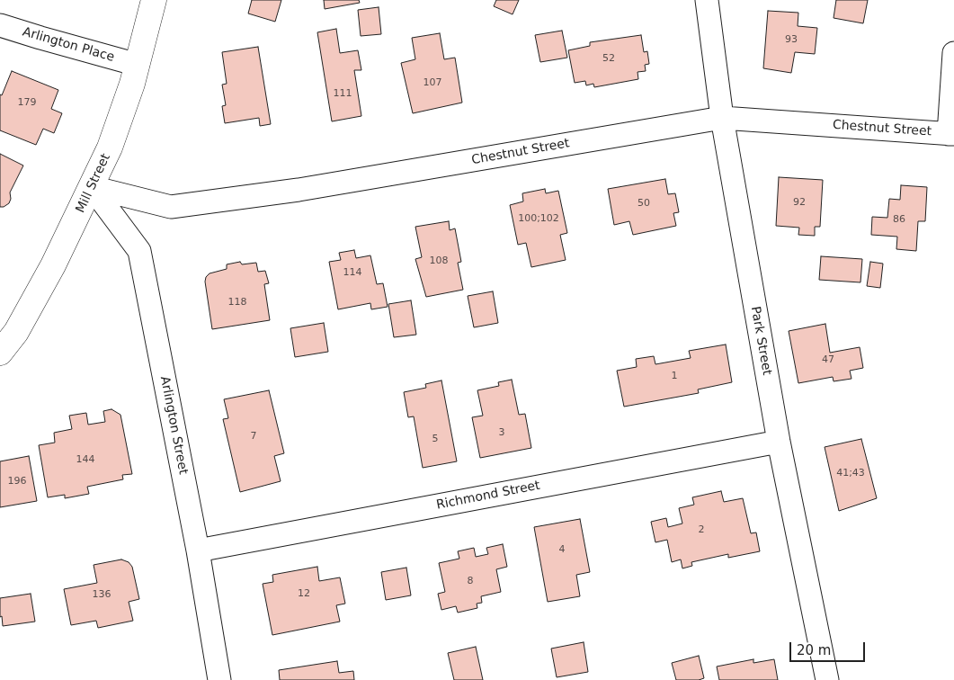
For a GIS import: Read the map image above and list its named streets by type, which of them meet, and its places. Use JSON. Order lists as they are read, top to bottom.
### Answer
{
  "streets": {
    "main road": ["Mill Street"],
    "street": [
      "Arlington Place",
      "Chestnut Street",
      "Park Street",
      "Arlington Street",
      "Richmond Street"
    ]
  },
  "crossings": [
    ["Arlington Place", "Mill Street"],
    ["Chestnut Street", "Mill Street"],
    ["Chestnut Street", "Park Street"],
    ["Chestnut Street", "Arlington Street"],
    ["Mill Street", "Arlington Street"],
    ["Park Street", "Richmond Street"],
    ["Arlington Street", "Richmond Street"]
  ],
  "house_numbers": [
    "93",
    "52",
    "107",
    "111",
    "179",
    "92",
    "50",
    "100;102",
    "86",
    "108",
    "114",
    "118",
    "47",
    "1",
    "3",
    "7",
    "5",
    "144",
    "41;43",
    "196",
    "2",
    "4",
    "8",
    "12",
    "136"
  ],
  "scale_bar": "20 m"
}
